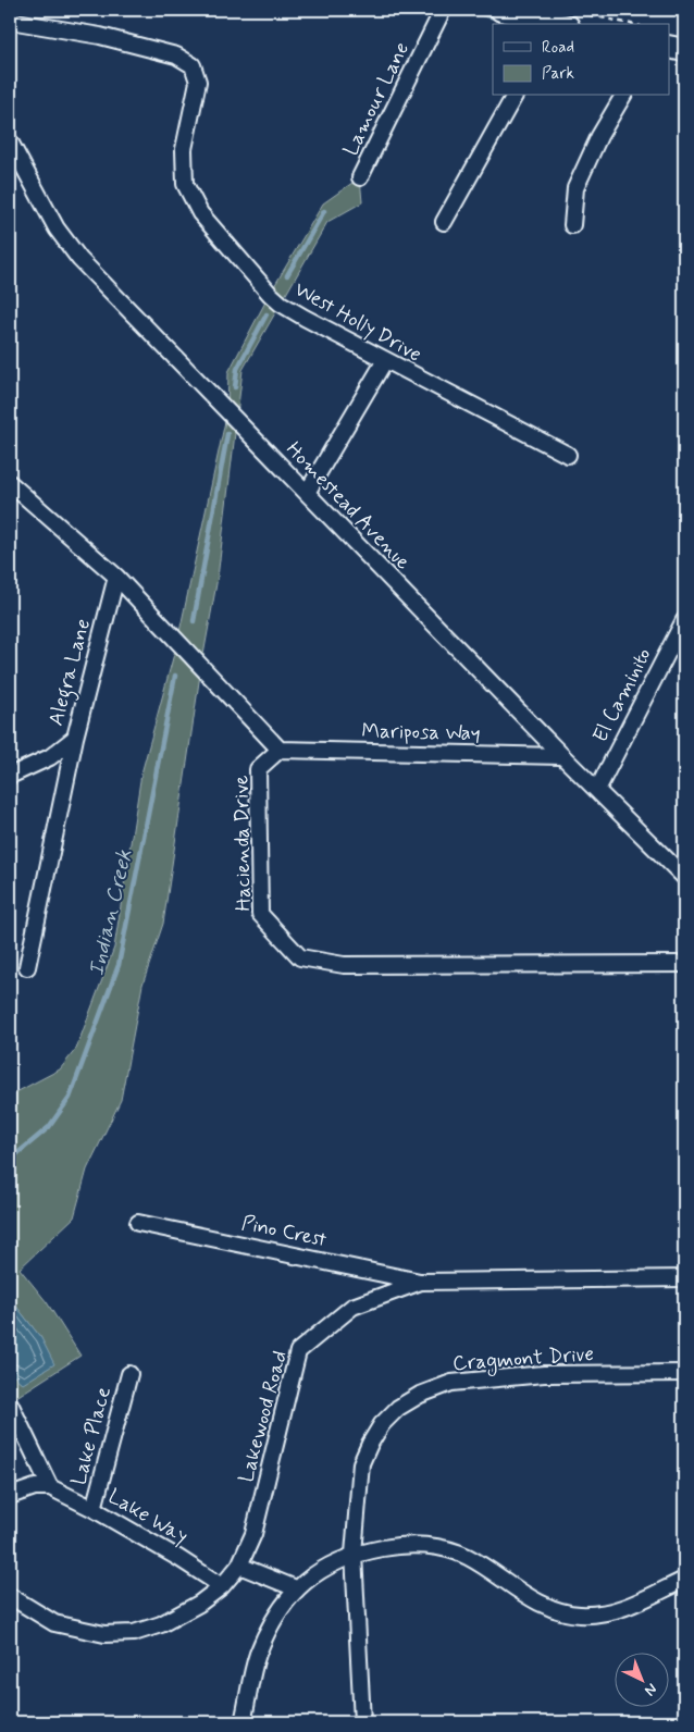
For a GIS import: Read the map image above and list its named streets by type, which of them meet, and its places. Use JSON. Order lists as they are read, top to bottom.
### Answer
{
  "streets": {
    "street": [
      "Lamour Lane",
      "West Holly Drive",
      "Homestead Avenue",
      "Alegra Lane",
      "El Caminito",
      "Mariposa Way",
      "Hacienda Drive",
      "Pino Crest",
      "Cragmont Drive",
      "Lakewood Road",
      "Lake Place",
      "Lake Way"
    ]
  },
  "crossings": [
    ["Homestead Avenue", "El Caminito"],
    ["Homestead Avenue", "Mariposa Way"],
    ["Mariposa Way", "Hacienda Drive"],
    ["Pino Crest", "Lakewood Road"],
    ["Lakewood Road", "Lake Way"],
    ["Lake Place", "Lake Way"]
  ],
  "water": ["Indian Creek"],
  "legend": ["Road", "Park"],
  "north": "bottom right"
}
